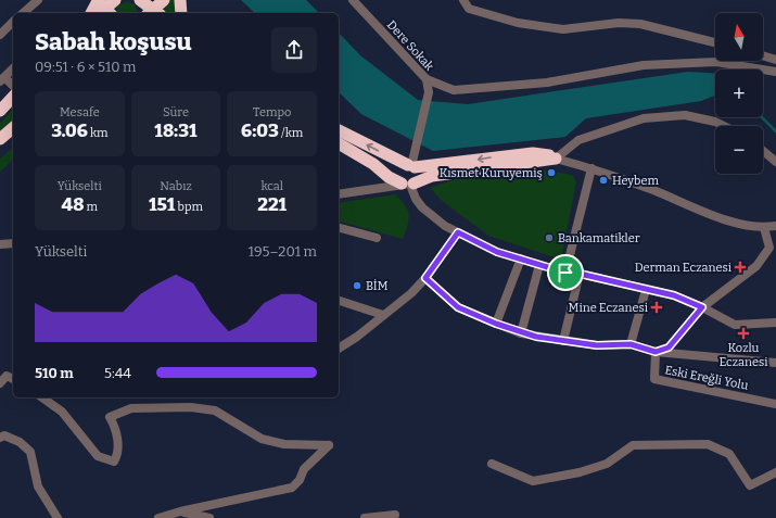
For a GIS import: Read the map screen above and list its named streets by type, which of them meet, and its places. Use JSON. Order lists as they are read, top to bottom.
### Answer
{
  "streets": {
    "street": ["Dere Sokak", "Eski Ereğli Yolu"]
  },
  "places": {
    "other": [
      "Kısmet Kuruyemiş",
      "Heybem",
      "Bankamatikler",
      "BİM"
    ],
    "health": ["Derman Eczanesi", "Mine Eczanesi", "Kozlu Eczanesi"]
  },
  "north": "top",
  "page": {
    "map_buttons": ["+", "−"],
    "heading": ["Sabah koşusu", "09:51 · 6 × 510 m"],
    "stats": [
      ["Mesafe", "3.06 km"],
      ["Süre", "18:31"],
      ["Tempo", "6:03 /km"],
      ["Yükselti", "48 m"],
      ["Nabız", "151 bpm"],
      ["kcal", "221"]
    ],
    "chart": ["Yükselti", "195–201 m"],
    "list": [
      {
        "name": "510 m",
        "note": "5:44"
      }
    ]
  }
}
